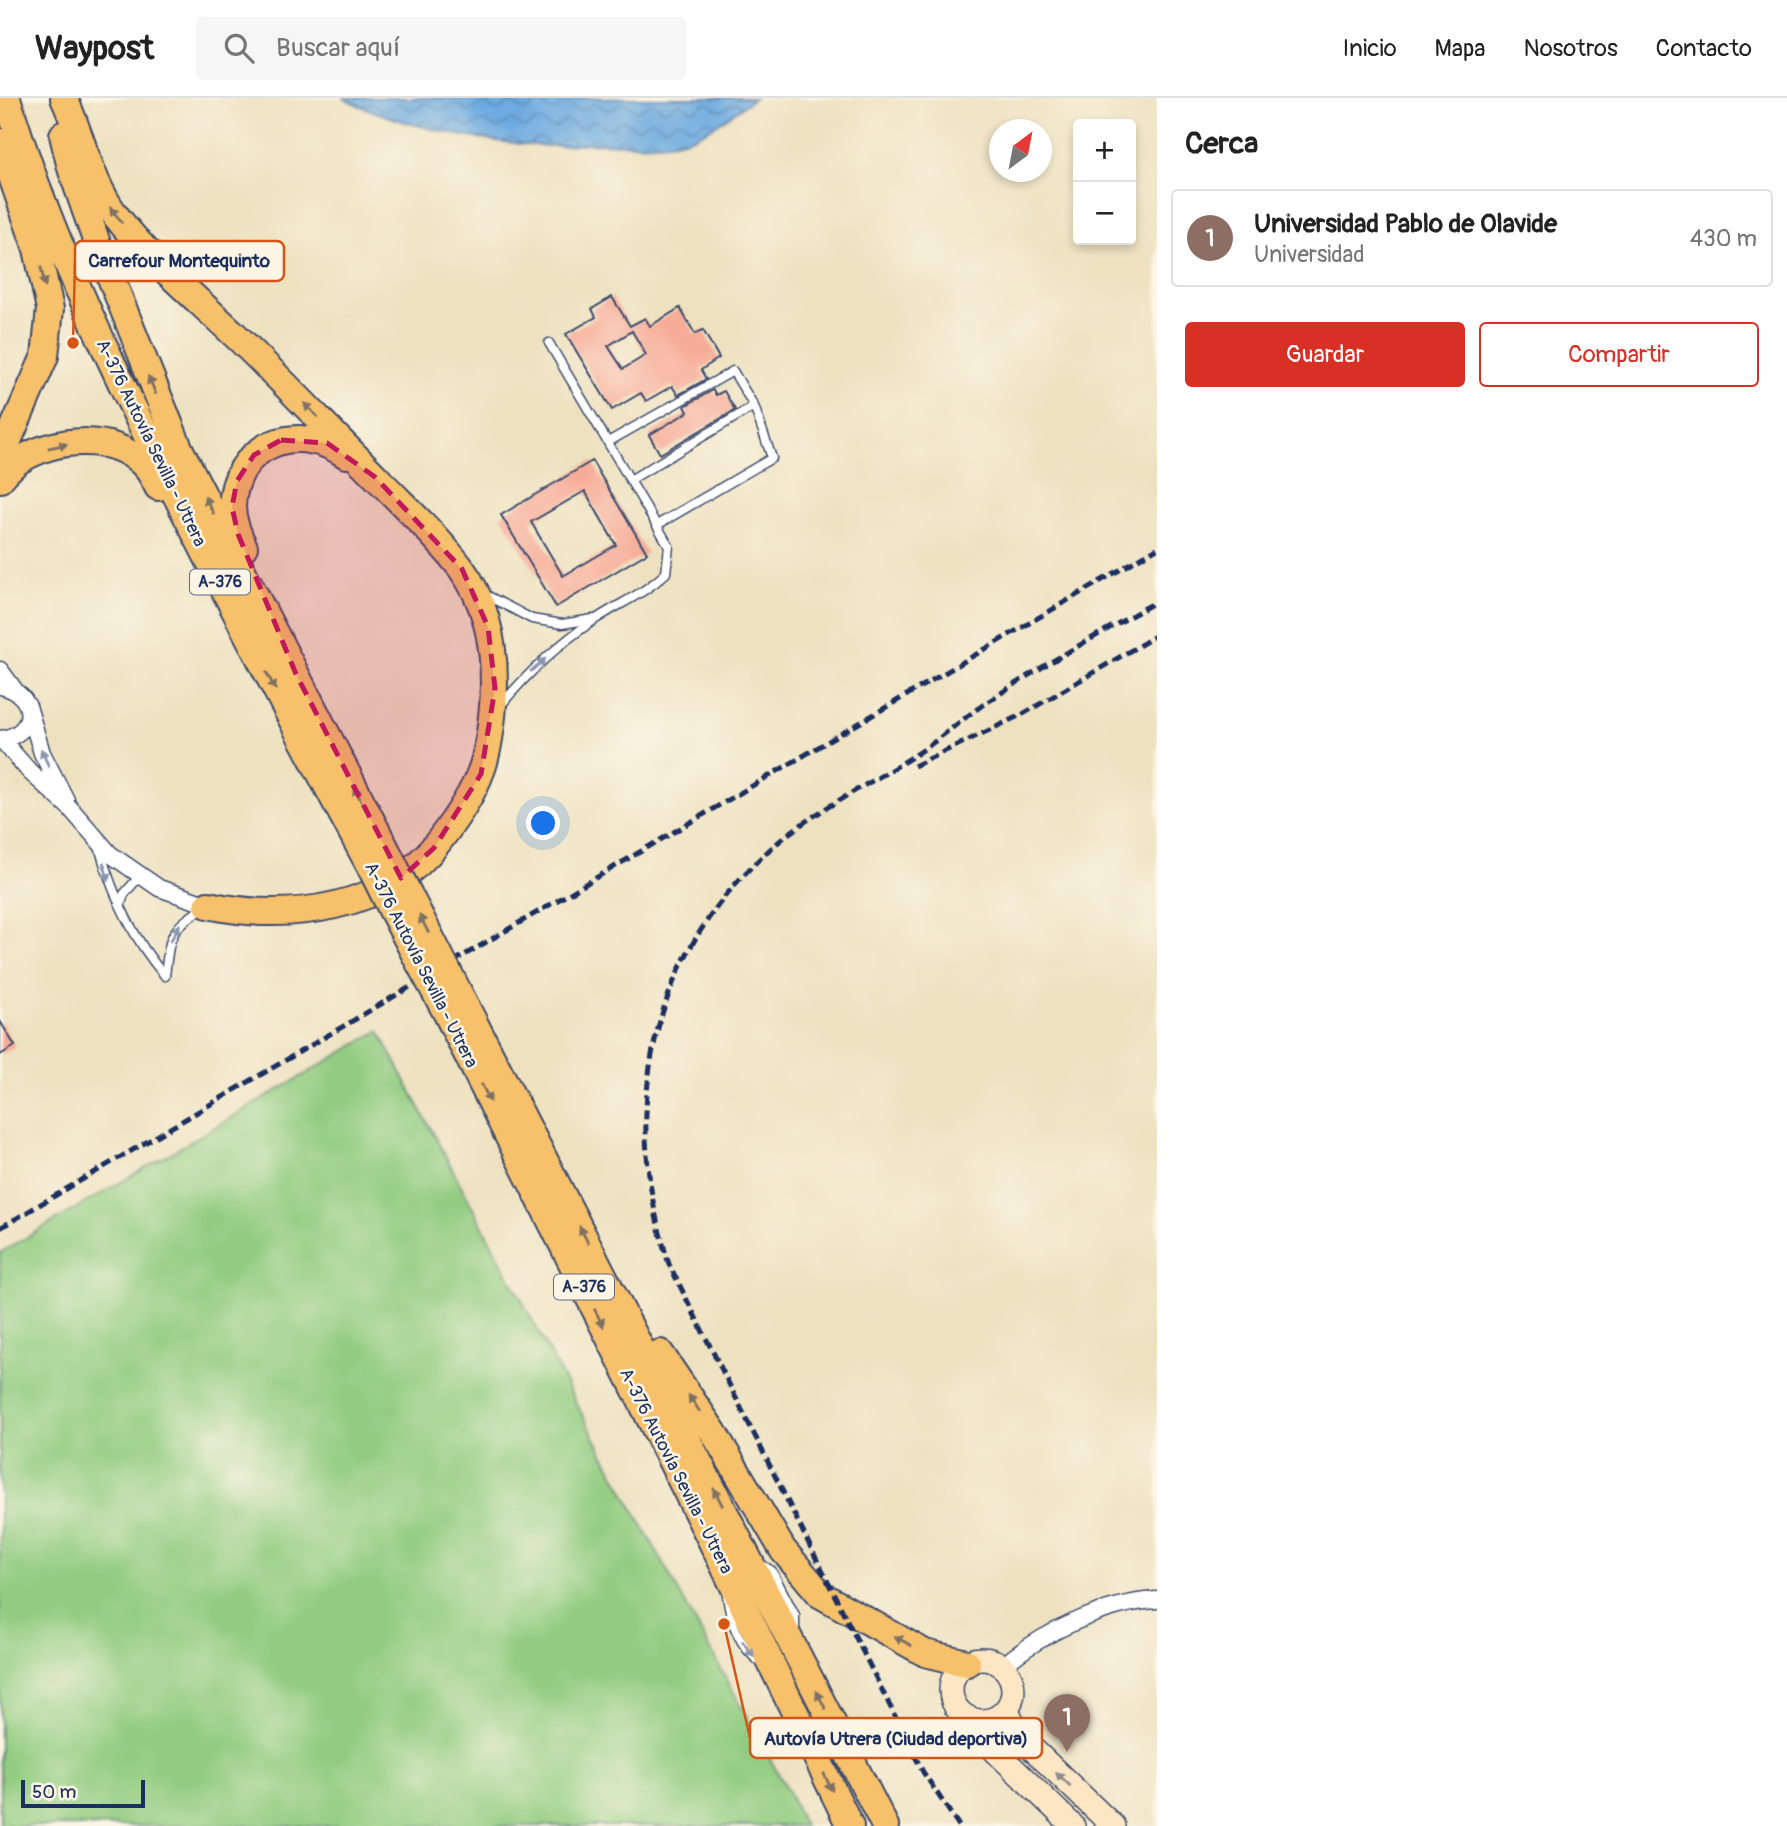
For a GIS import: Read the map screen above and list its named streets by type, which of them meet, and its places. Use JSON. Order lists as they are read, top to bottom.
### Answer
{
  "streets": {
    "main road": ["A-376 Autovía Sevilla - Utrera", "A-376"]
  },
  "places": ["Carrefour Montequinto", "Autovía Utrera (Ciudad deportiva)"],
  "scale_bar": "50 m",
  "north": "top right",
  "page": {
    "header": "Waypost",
    "search": "Buscar aquí",
    "nav": [
      "Inicio",
      "Mapa",
      "Nosotros",
      "Contacto"
    ],
    "heading": "Cerca",
    "map_buttons": ["+", "−"],
    "list": [
      {
        "mark": "1",
        "name": "Universidad Pablo de Olavide",
        "note": "Universidad",
        "value": "430 m"
      }
    ],
    "buttons": ["Guardar", "Compartir"],
    "pins": "1",
    "scale": "50 m"
  }
}
